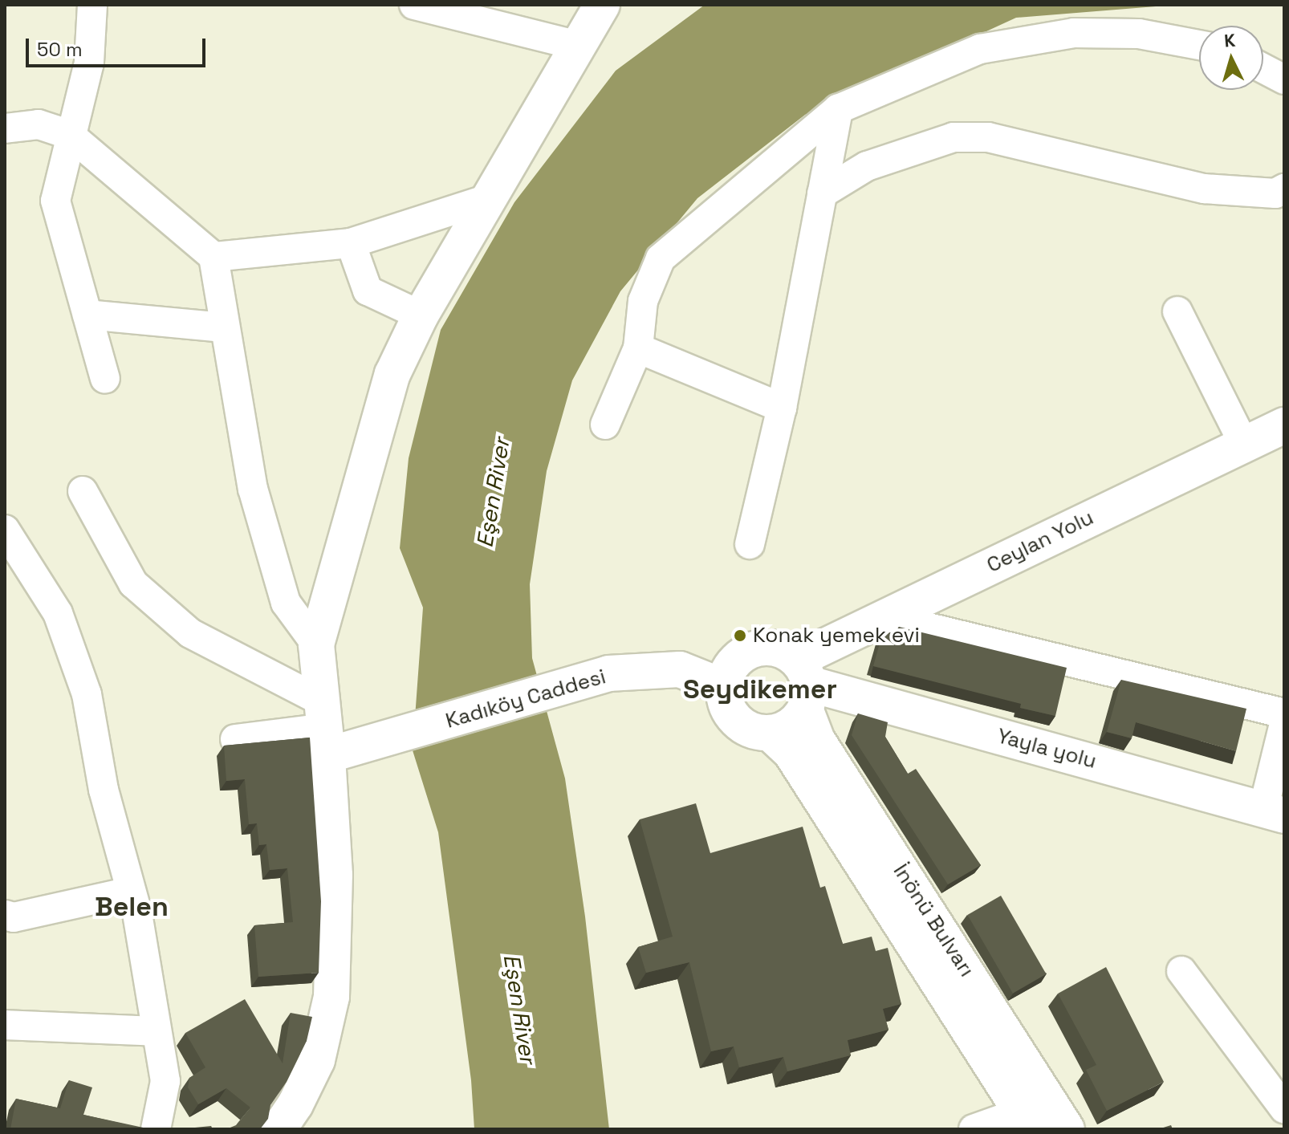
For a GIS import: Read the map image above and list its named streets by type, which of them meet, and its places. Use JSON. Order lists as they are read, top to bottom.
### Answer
{
  "streets": {
    "street": [
      "Ceylan Yolu",
      "Kadıköy Caddesi",
      "Yayla yolu",
      "İnönü Bulvarı"
    ]
  },
  "crossings": [
    ["Ceylan Yolu", "Kadıköy Caddesi"],
    ["Ceylan Yolu", "Yayla yolu"],
    ["Ceylan Yolu", "İnönü Bulvarı"],
    ["Kadıköy Caddesi", "Yayla yolu"],
    ["Kadıköy Caddesi", "İnönü Bulvarı"],
    ["Yayla yolu", "İnönü Bulvarı"]
  ],
  "districts": ["Seydikemer", "Belen"],
  "water": ["Eşen River"],
  "places": ["Konak yemek evi"],
  "scale_bar": "50 m",
  "north": "top"
}
